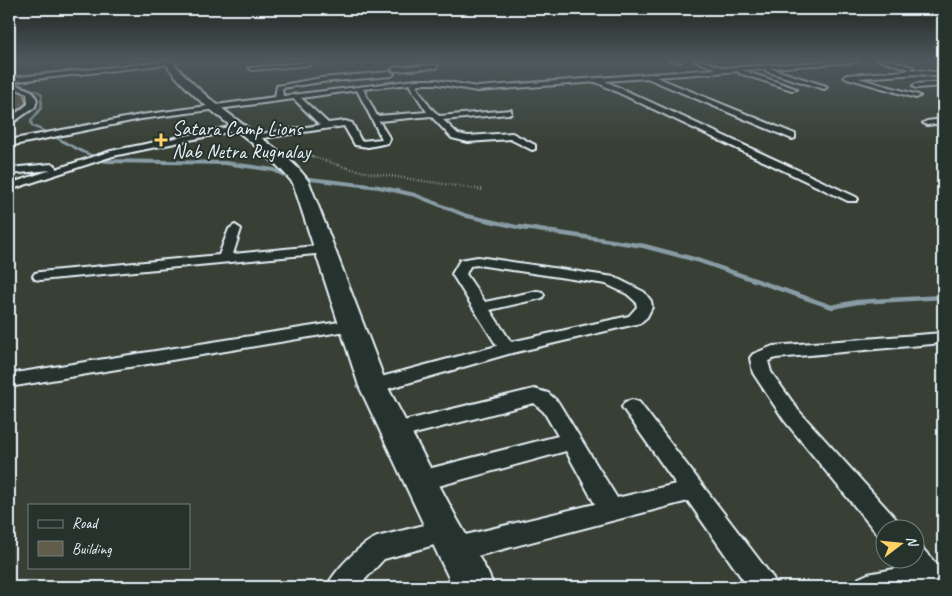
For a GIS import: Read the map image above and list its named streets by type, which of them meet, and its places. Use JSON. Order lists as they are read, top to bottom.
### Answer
{
  "places": {
    "health": ["Satara Camp Lions Nab Netra Rugnalay"]
  },
  "legend": ["Road", "Building"],
  "north": "right"
}
